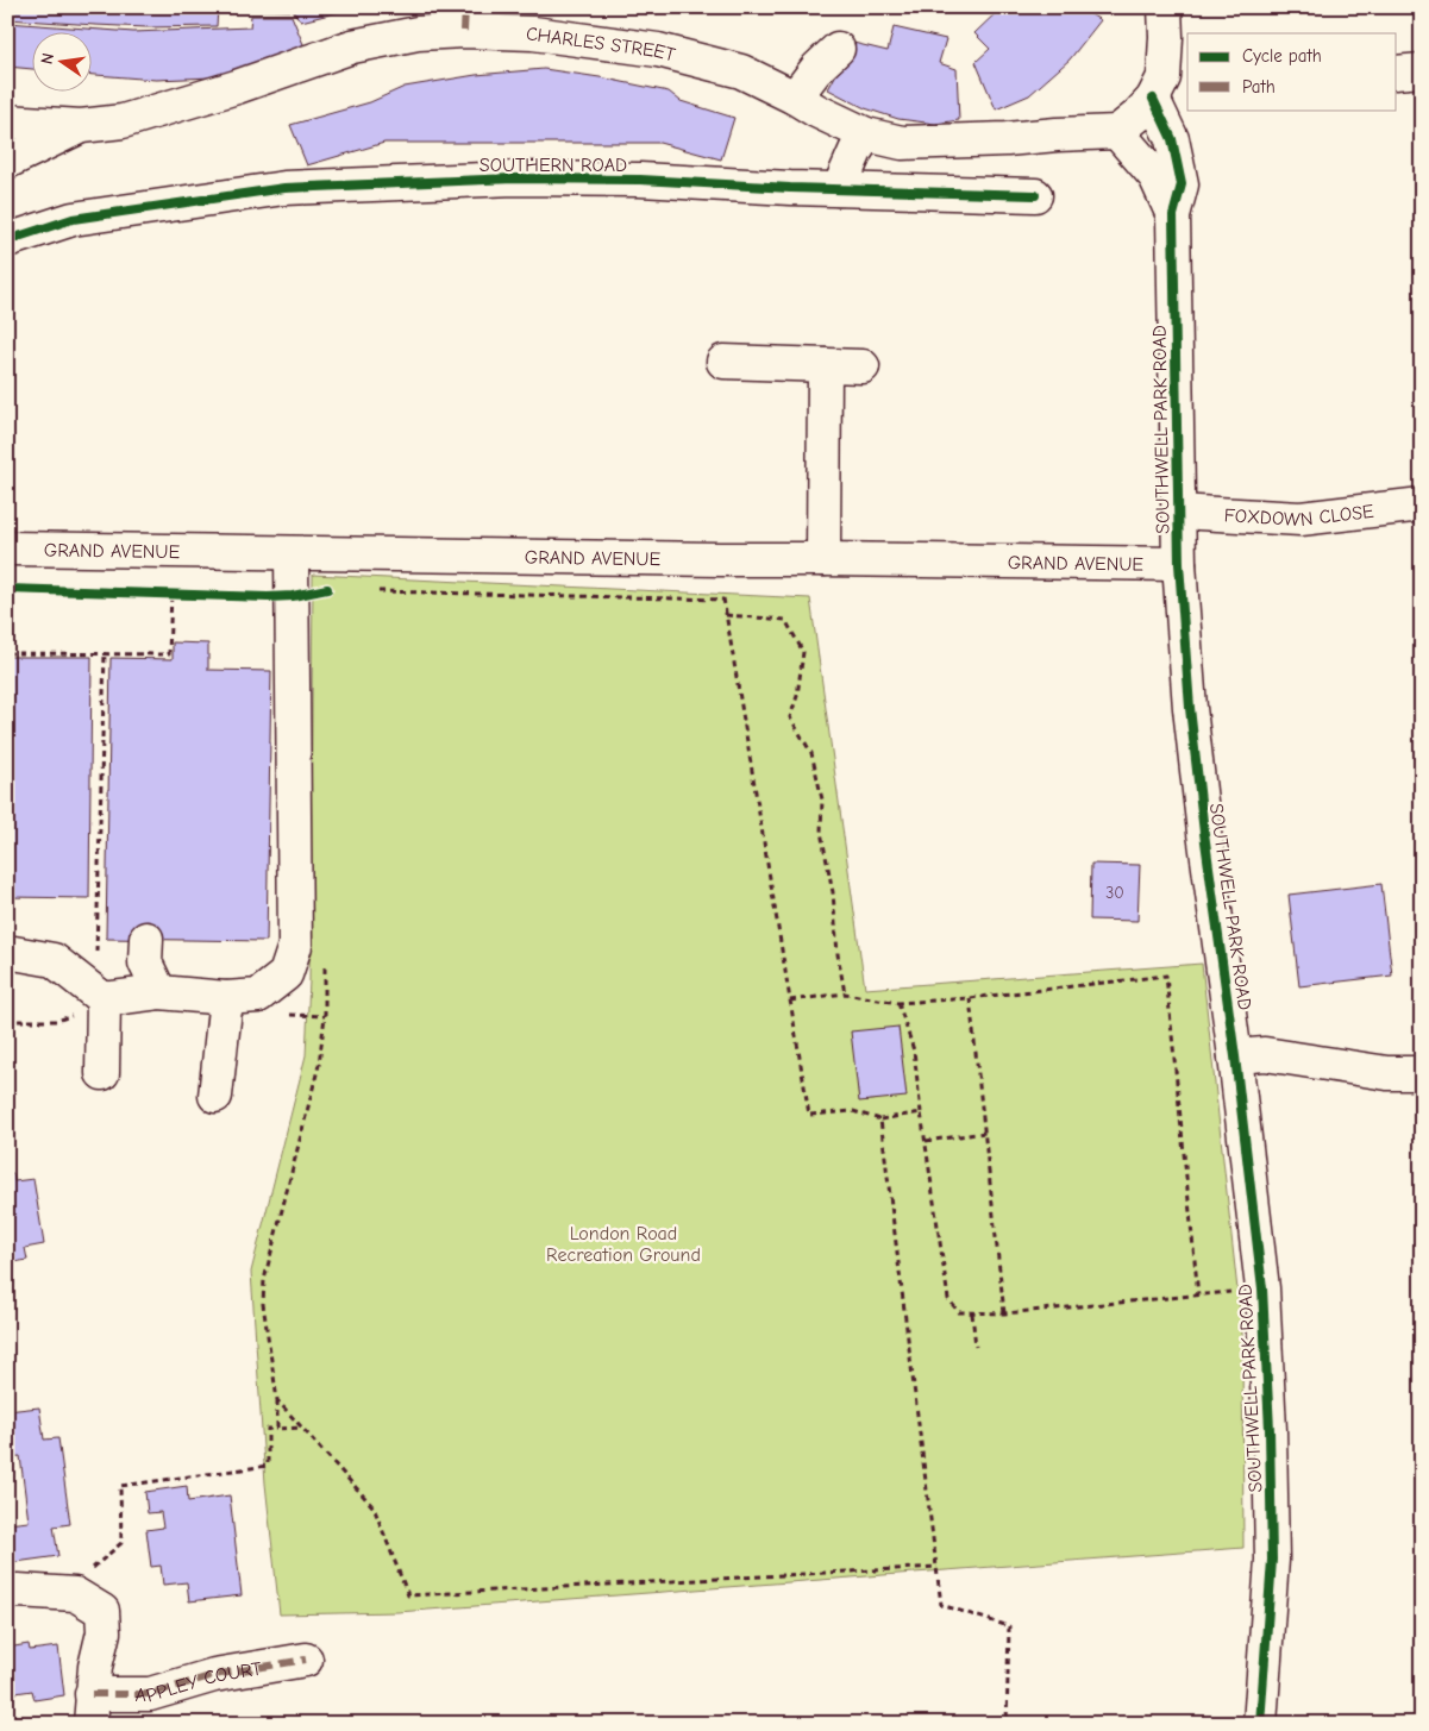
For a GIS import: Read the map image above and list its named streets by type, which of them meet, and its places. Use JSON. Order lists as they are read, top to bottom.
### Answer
{
  "streets": {
    "street": [
      "CHARLES STREET",
      "SOUTHERN ROAD",
      "SOUTHWELL PARK ROAD",
      "FOXDOWN CLOSE",
      "GRAND AVENUE",
      "APPLEY COURT"
    ]
  },
  "crossings": [
    ["CHARLES STREET", "SOUTHWELL PARK ROAD"],
    ["SOUTHWELL PARK ROAD", "FOXDOWN CLOSE"],
    ["SOUTHWELL PARK ROAD", "GRAND AVENUE"]
  ],
  "parks": ["London Road Recreation Ground"],
  "house_numbers": ["30"],
  "legend": ["Cycle path", "Path"],
  "north": "left"
}
